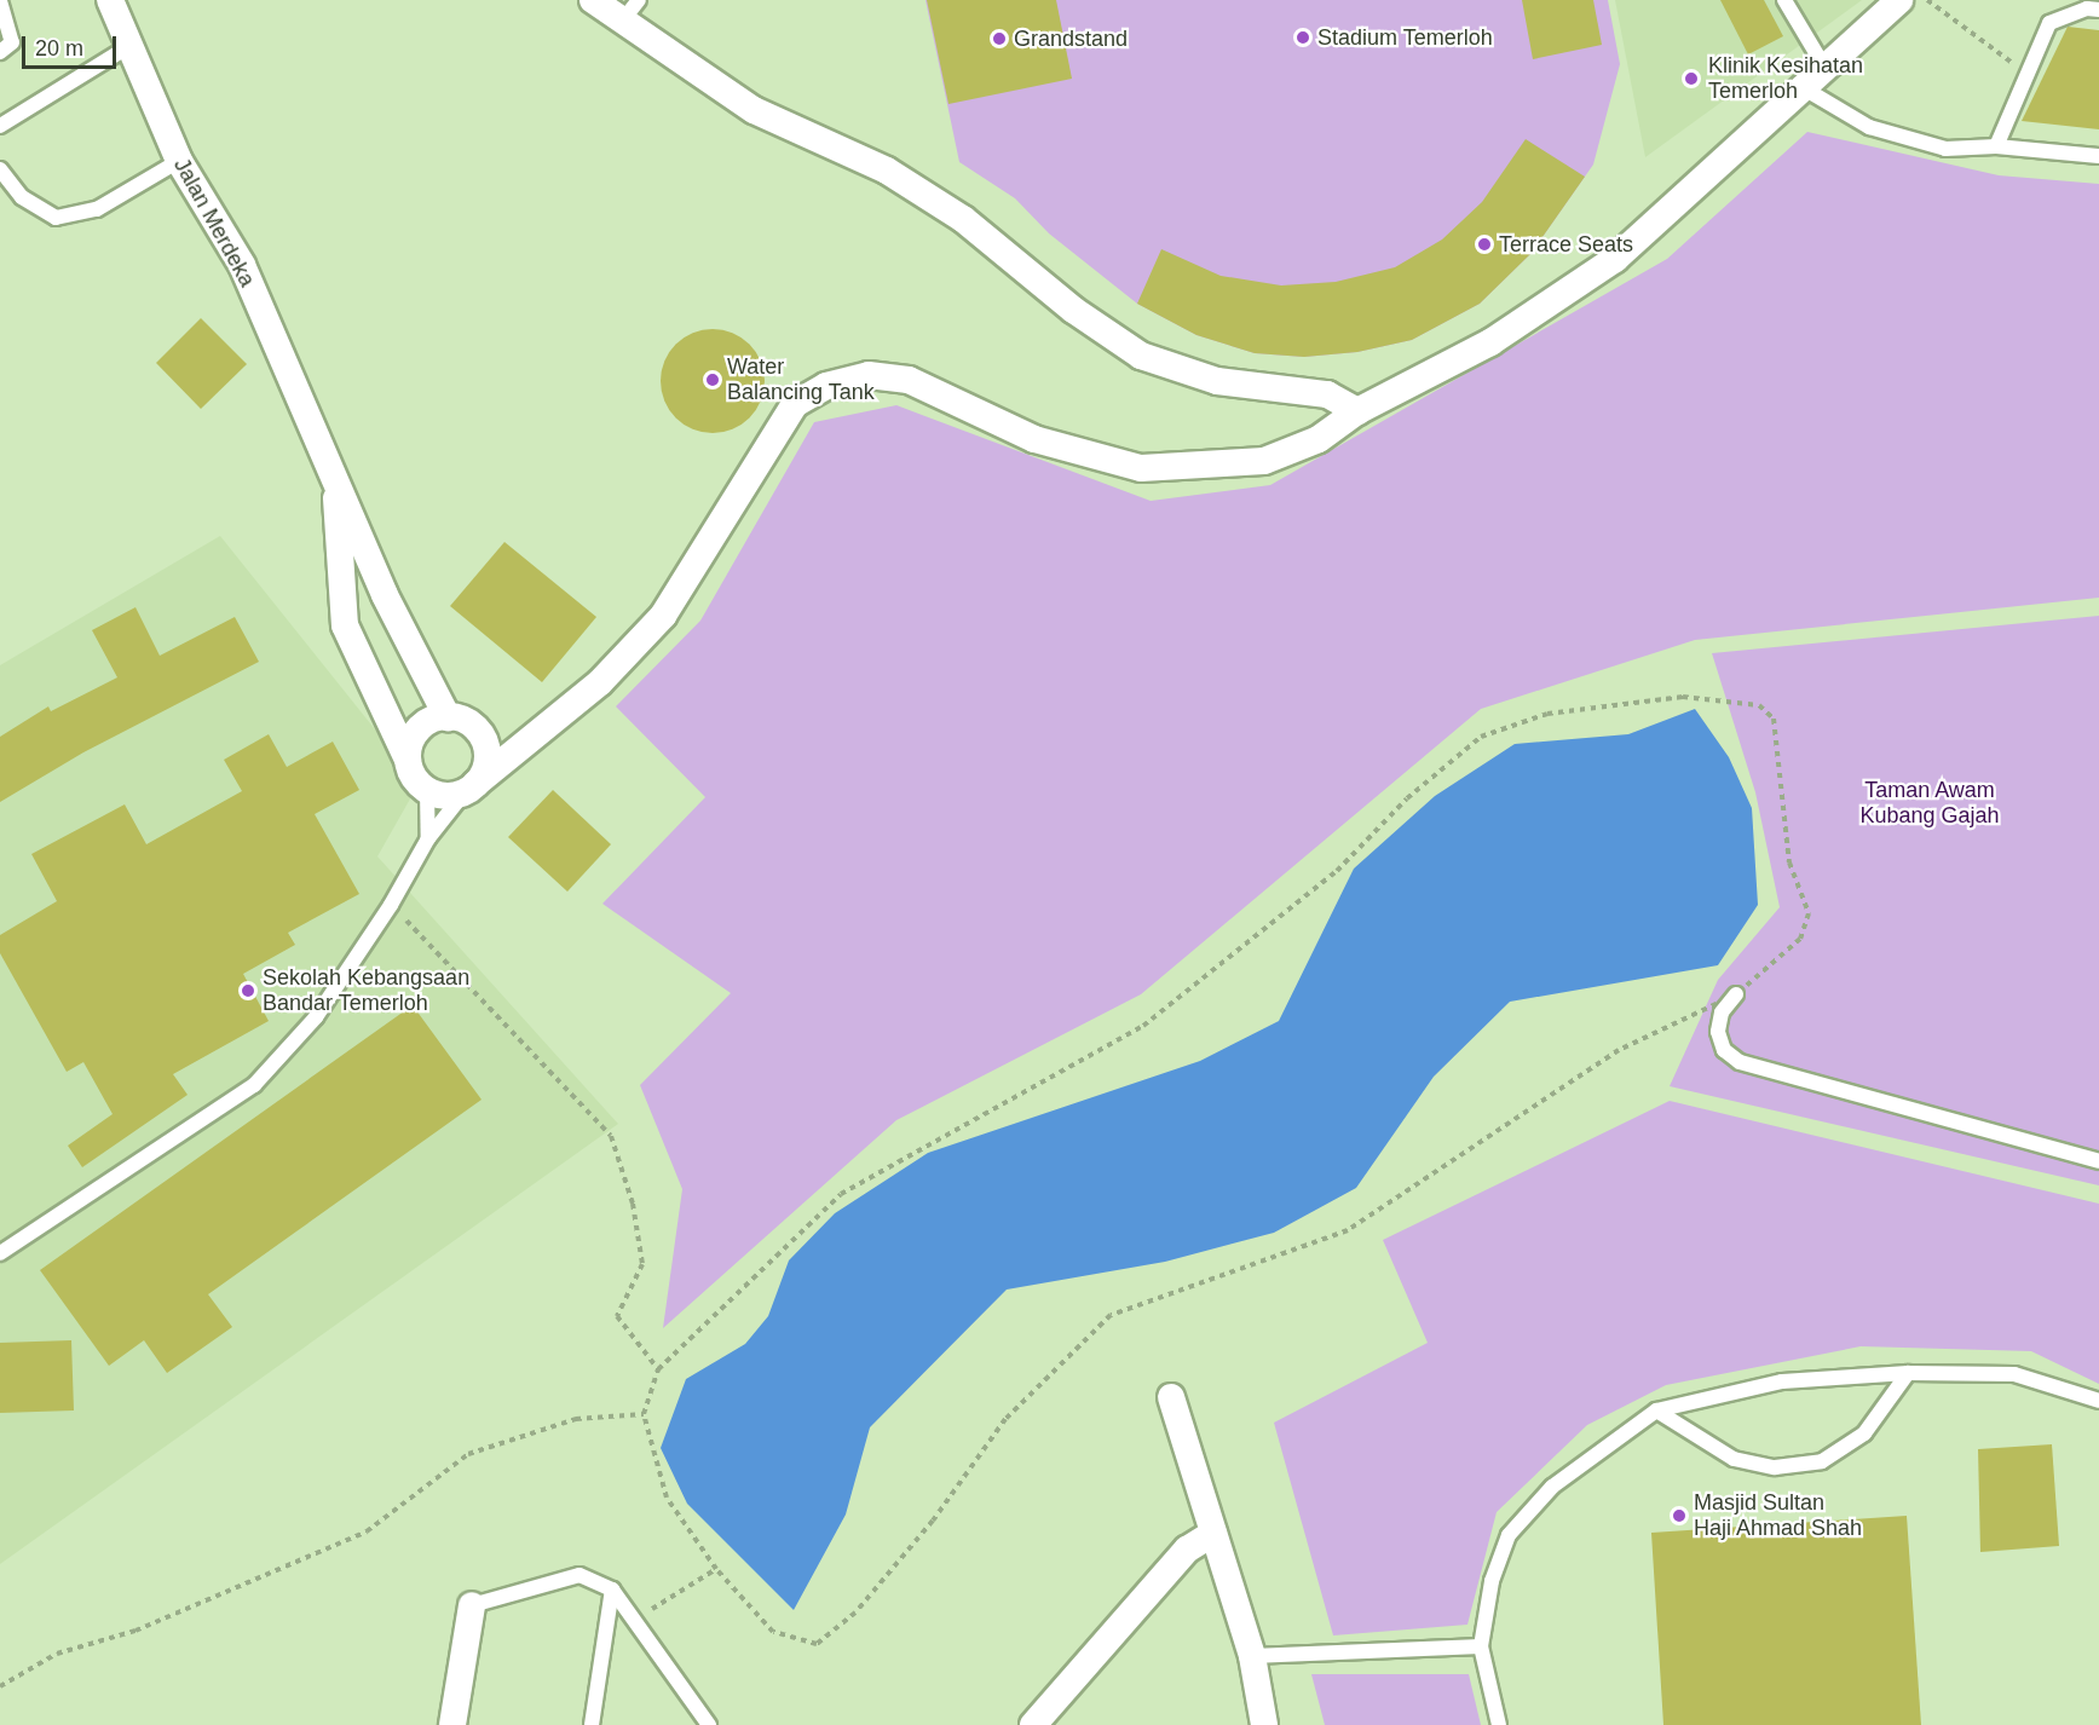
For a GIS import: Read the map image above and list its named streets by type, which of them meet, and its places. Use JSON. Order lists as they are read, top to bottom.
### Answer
{
  "streets": {
    "street": ["Jalan Merdeka"]
  },
  "parks": ["Taman Awam Kubang Gajah"],
  "places": [
    "Stadium Temerloh",
    "Grandstand",
    "Klinik Kesihatan Temerloh",
    "Terrace Seats",
    "Water Balancing Tank",
    "Sekolah Kebangsaan Bandar Temerloh",
    "Masjid Sultan Haji Ahmad Shah"
  ],
  "scale_bar": "20 m"
}
